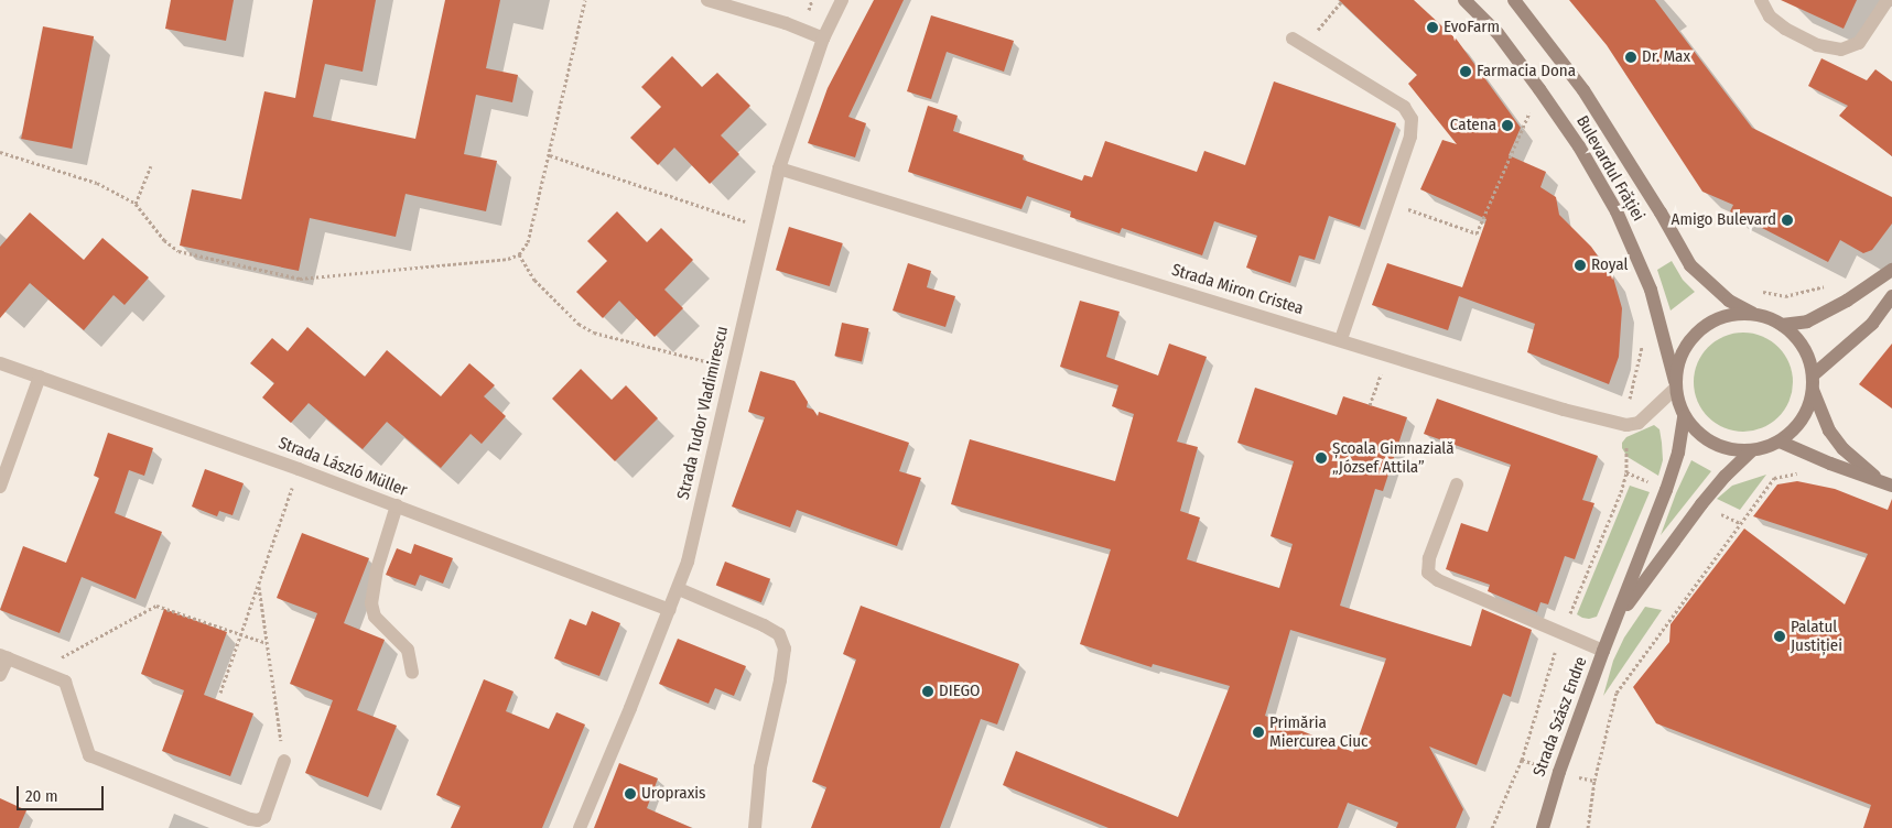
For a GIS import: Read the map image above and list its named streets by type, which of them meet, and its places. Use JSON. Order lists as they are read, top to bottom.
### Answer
{
  "streets": {
    "main road": ["Bulevardul Frăției", "Strada Szász Endre"],
    "street": ["Strada Miron Cristea", "Strada Tudor Vladimirescu", "Strada László Müller"]
  },
  "crossings": [
    ["Bulevardul Frăției", "Strada Szász Endre"],
    ["Strada Miron Cristea", "Strada Tudor Vladimirescu"],
    ["Strada Tudor Vladimirescu", "Strada László Müller"]
  ],
  "places": [
    "EvoFarm",
    "Dr. Max",
    "Farmacia Dona",
    "Catena",
    "Amigo Bulevard",
    "Royal",
    "Școala Gimnazială „József Attila”",
    "Palatul Justiției",
    "DIEGO",
    "Primăria Miercurea Ciuc",
    "Uropraxis"
  ],
  "scale_bar": "20 m"
}
